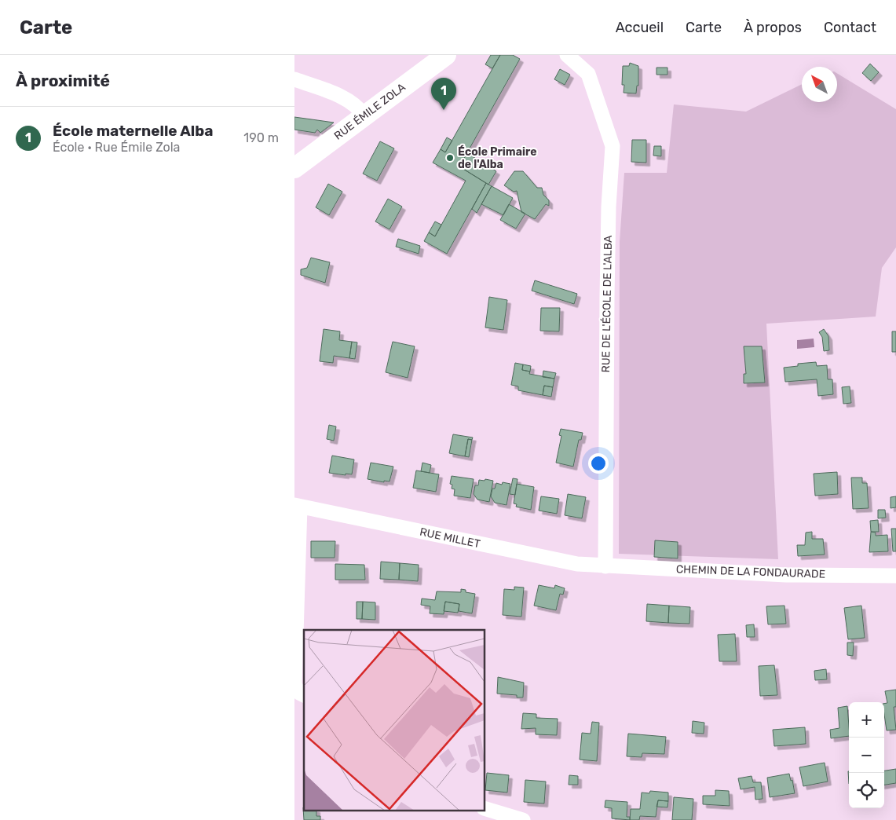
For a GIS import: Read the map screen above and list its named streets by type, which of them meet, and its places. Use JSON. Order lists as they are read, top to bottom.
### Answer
{
  "streets": {
    "main road": ["RUE ÉMILE ZOLA"],
    "street": ["RUE DE L'ÉCOLE DE L'ALBA", "RUE MILLET", "CHEMIN DE LA FONDAURADE"]
  },
  "crossings": [
    ["RUE DE L'ÉCOLE DE L'ALBA", "RUE MILLET"],
    ["RUE DE L'ÉCOLE DE L'ALBA", "CHEMIN DE LA FONDAURADE"],
    ["RUE MILLET", "CHEMIN DE LA FONDAURADE"]
  ],
  "places": ["École Primaire de l'Alba"],
  "north": "top left",
  "page": {
    "header": "Carte",
    "nav": [
      "Accueil",
      "Carte",
      "À propos",
      "Contact"
    ],
    "heading": "À proximité",
    "pins": "1",
    "list": [
      {
        "mark": "1",
        "name": "École maternelle Alba",
        "note": "École · Rue Émile Zola",
        "value": "190 m"
      }
    ],
    "map_buttons": ["+", "−"]
  }
}
